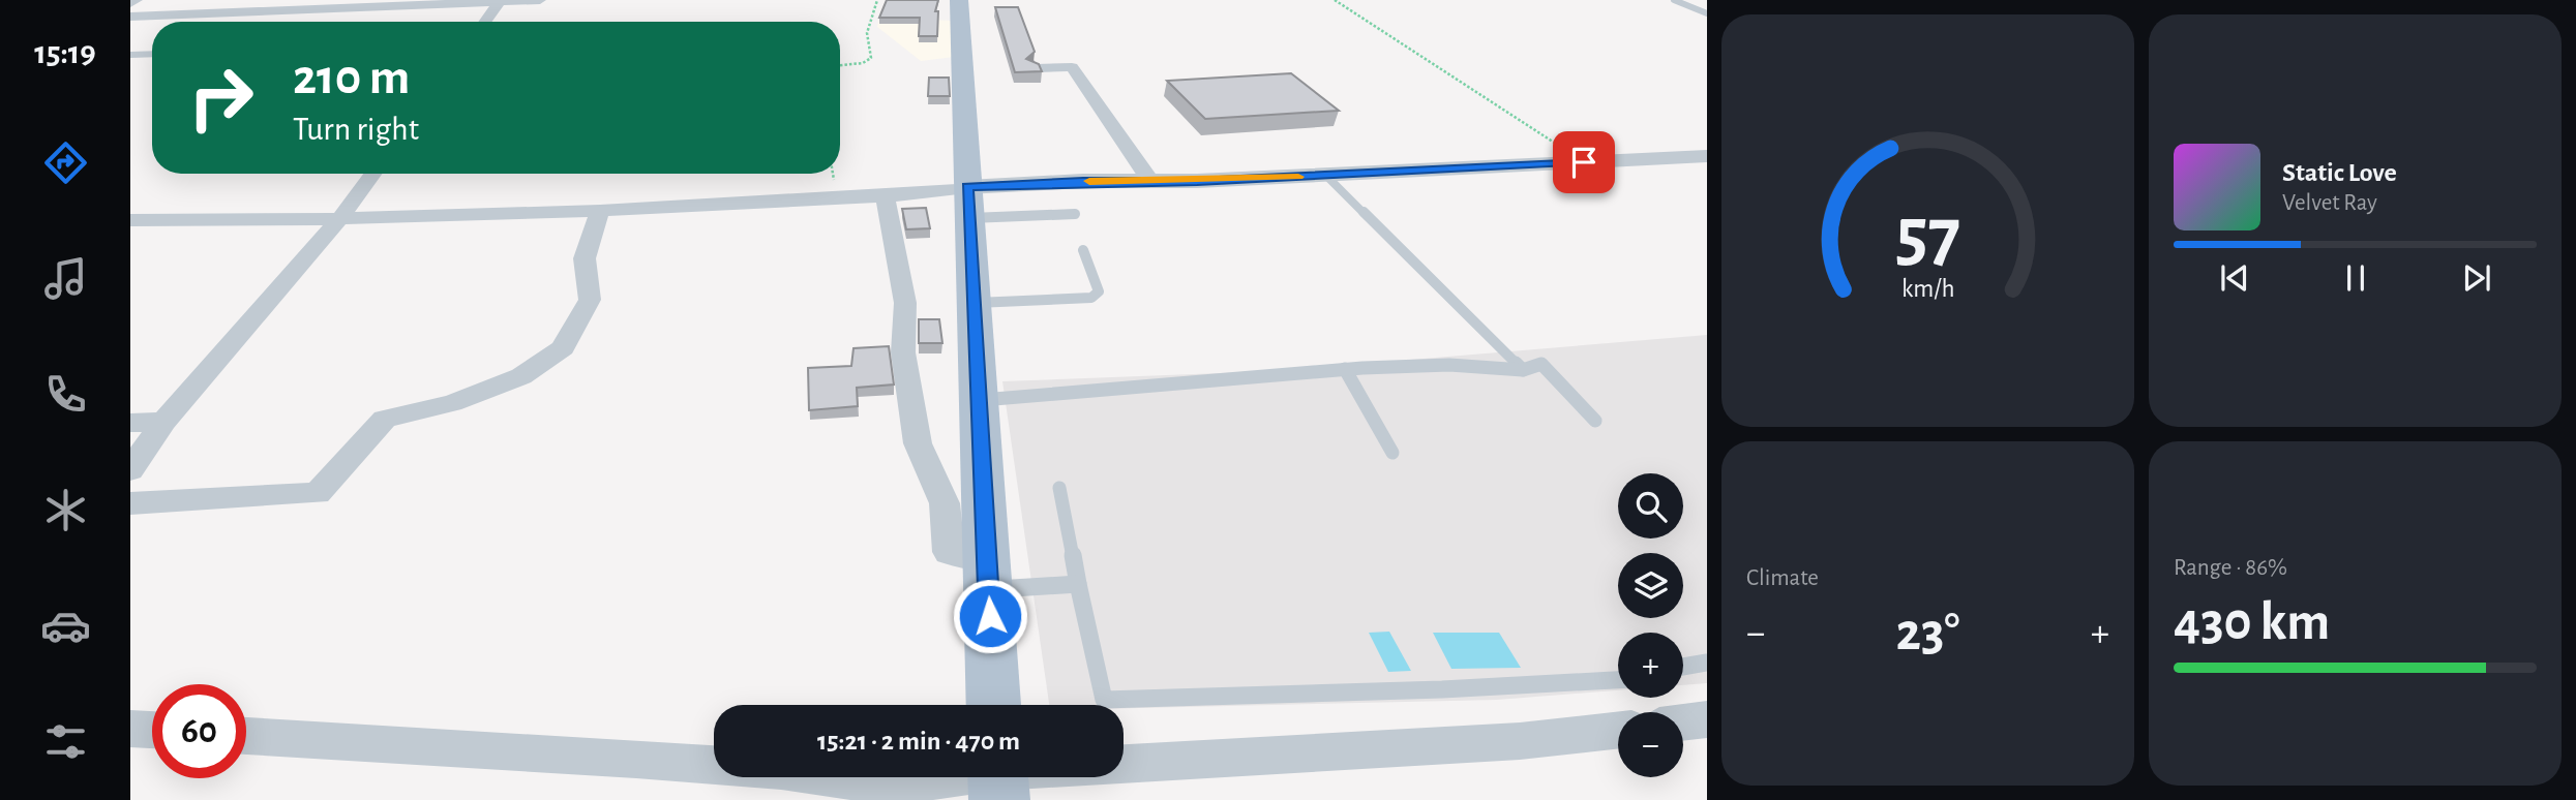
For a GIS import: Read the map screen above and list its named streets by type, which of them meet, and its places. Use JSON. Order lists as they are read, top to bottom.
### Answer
{
  "page": {
    "tabs": "15:19",
    "turn": ["210 m", "Turn right"],
    "song": ["Static Love", "Velvet Ray"],
    "tile": [
      "Climate",
      ["Range · 86%", "430 km"]
    ],
    "map_buttons": ["+", "−"],
    "heat": ["−", "23°", "+"],
    "limit": "60",
    "trip": "15:21 · 2 min · 470 m",
    "gauge": ["57", "km/h"]
  }
}
